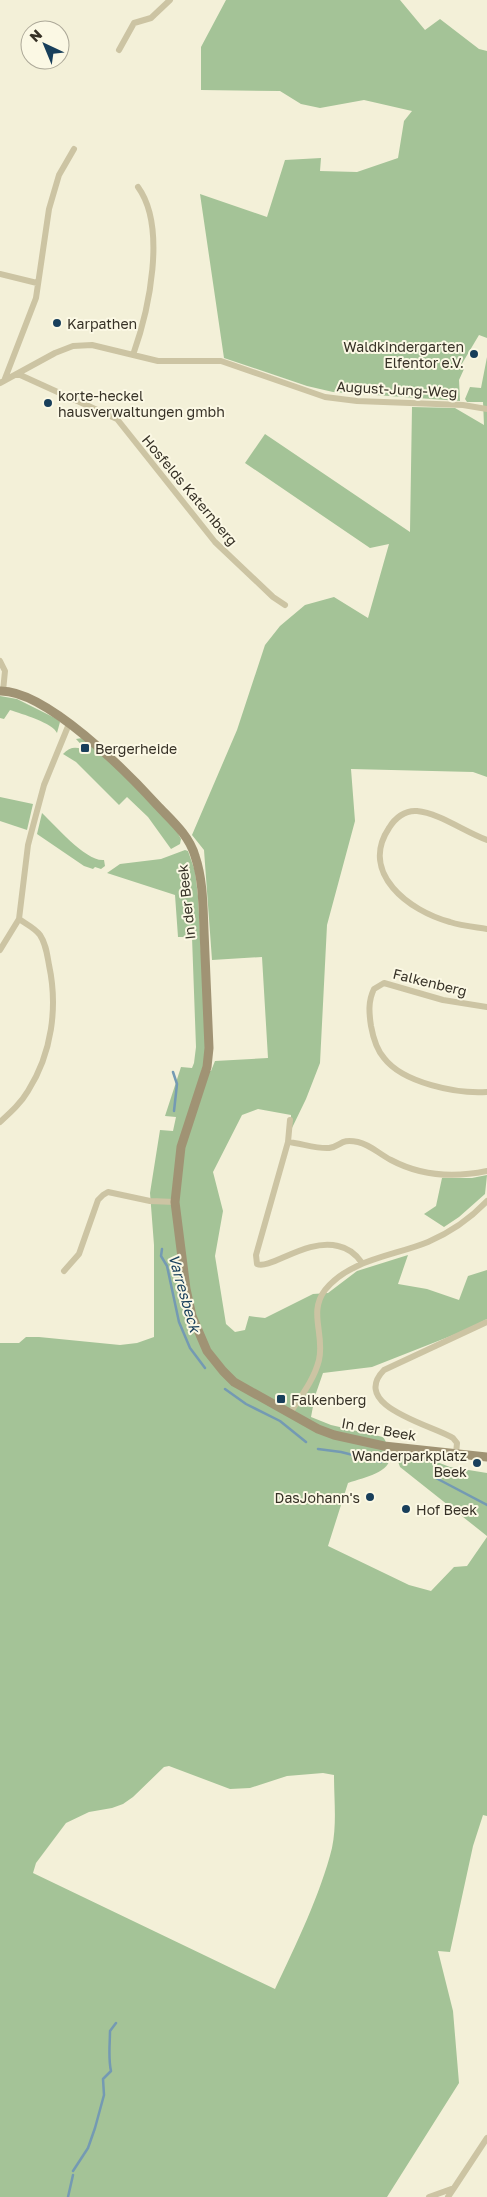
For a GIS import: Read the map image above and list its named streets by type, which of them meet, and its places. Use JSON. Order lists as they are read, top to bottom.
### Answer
{
  "streets": {
    "street": [
      "August-Jung-Weg",
      "Hosfelds Katernberg",
      "In der Beek",
      "Falkenberg"
    ]
  },
  "crossings": [
    ["August-Jung-Weg", "Hosfelds Katernberg"]
  ],
  "water": ["Varresbeck"],
  "places": {
    "other": [
      "Karpathen",
      "Waldkindergarten Elfentor e.V.",
      "korte-heckel hausverwaltungen gmbh",
      "Wanderparkplatz Beek",
      "DasJohann's",
      "Hof Beek"
    ],
    "transit": ["Bergerheide", "Falkenberg"]
  },
  "north": "top left"
}
